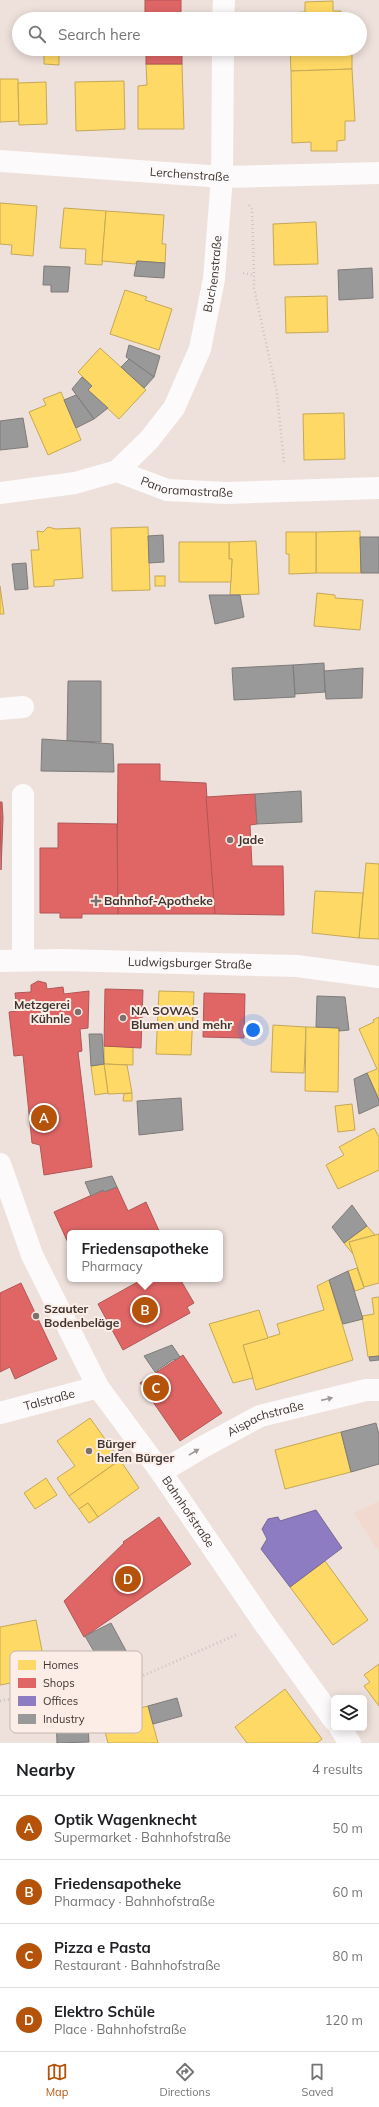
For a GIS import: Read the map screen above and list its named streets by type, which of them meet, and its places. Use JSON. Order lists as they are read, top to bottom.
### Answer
{
  "streets": {
    "street": [
      "Lerchenstraße",
      "Buchenstraße",
      "Panoramastraße",
      "Ludwigsburger Straße",
      "Talstraße",
      "Aispachstraße",
      "Bahnhofstraße"
    ]
  },
  "crossings": [
    ["Lerchenstraße", "Buchenstraße"],
    ["Buchenstraße", "Panoramastraße"],
    ["Talstraße", "Bahnhofstraße"],
    ["Aispachstraße", "Bahnhofstraße"]
  ],
  "one_way": ["Aispachstraße"],
  "places": {
    "other": [
      "Jade",
      "Metzgerei Kühnle",
      "NA SOWAS Blumen und mehr",
      "Szauter Bodenbeläge",
      "Bürger helfen Bürger"
    ],
    "health": ["Bahnhof-Apotheke"]
  },
  "legend": [
    "Homes",
    "Shops",
    "Offices",
    "Industry"
  ],
  "page": {
    "search": "Search here",
    "pins": [
      "A",
      "B",
      "C",
      "D"
    ],
    "popup": ["Friedensapotheke", "Pharmacy"],
    "heading": ["Nearby", "4 results"],
    "list": [
      {
        "mark": "A",
        "name": "Optik Wagenknecht",
        "note": "Supermarket · Bahnhofstraße",
        "value": "50 m"
      },
      {
        "mark": "B",
        "name": "Friedensapotheke",
        "note": "Pharmacy · Bahnhofstraße",
        "value": "60 m"
      },
      {
        "mark": "C",
        "name": "Pizza e Pasta",
        "note": "Restaurant · Bahnhofstraße",
        "value": "80 m"
      },
      {
        "mark": "D",
        "name": "Elektro Schüle",
        "note": "Place · Bahnhofstraße",
        "value": "120 m"
      }
    ],
    "nav": ["Map", "Directions", "Saved"]
  }
}
